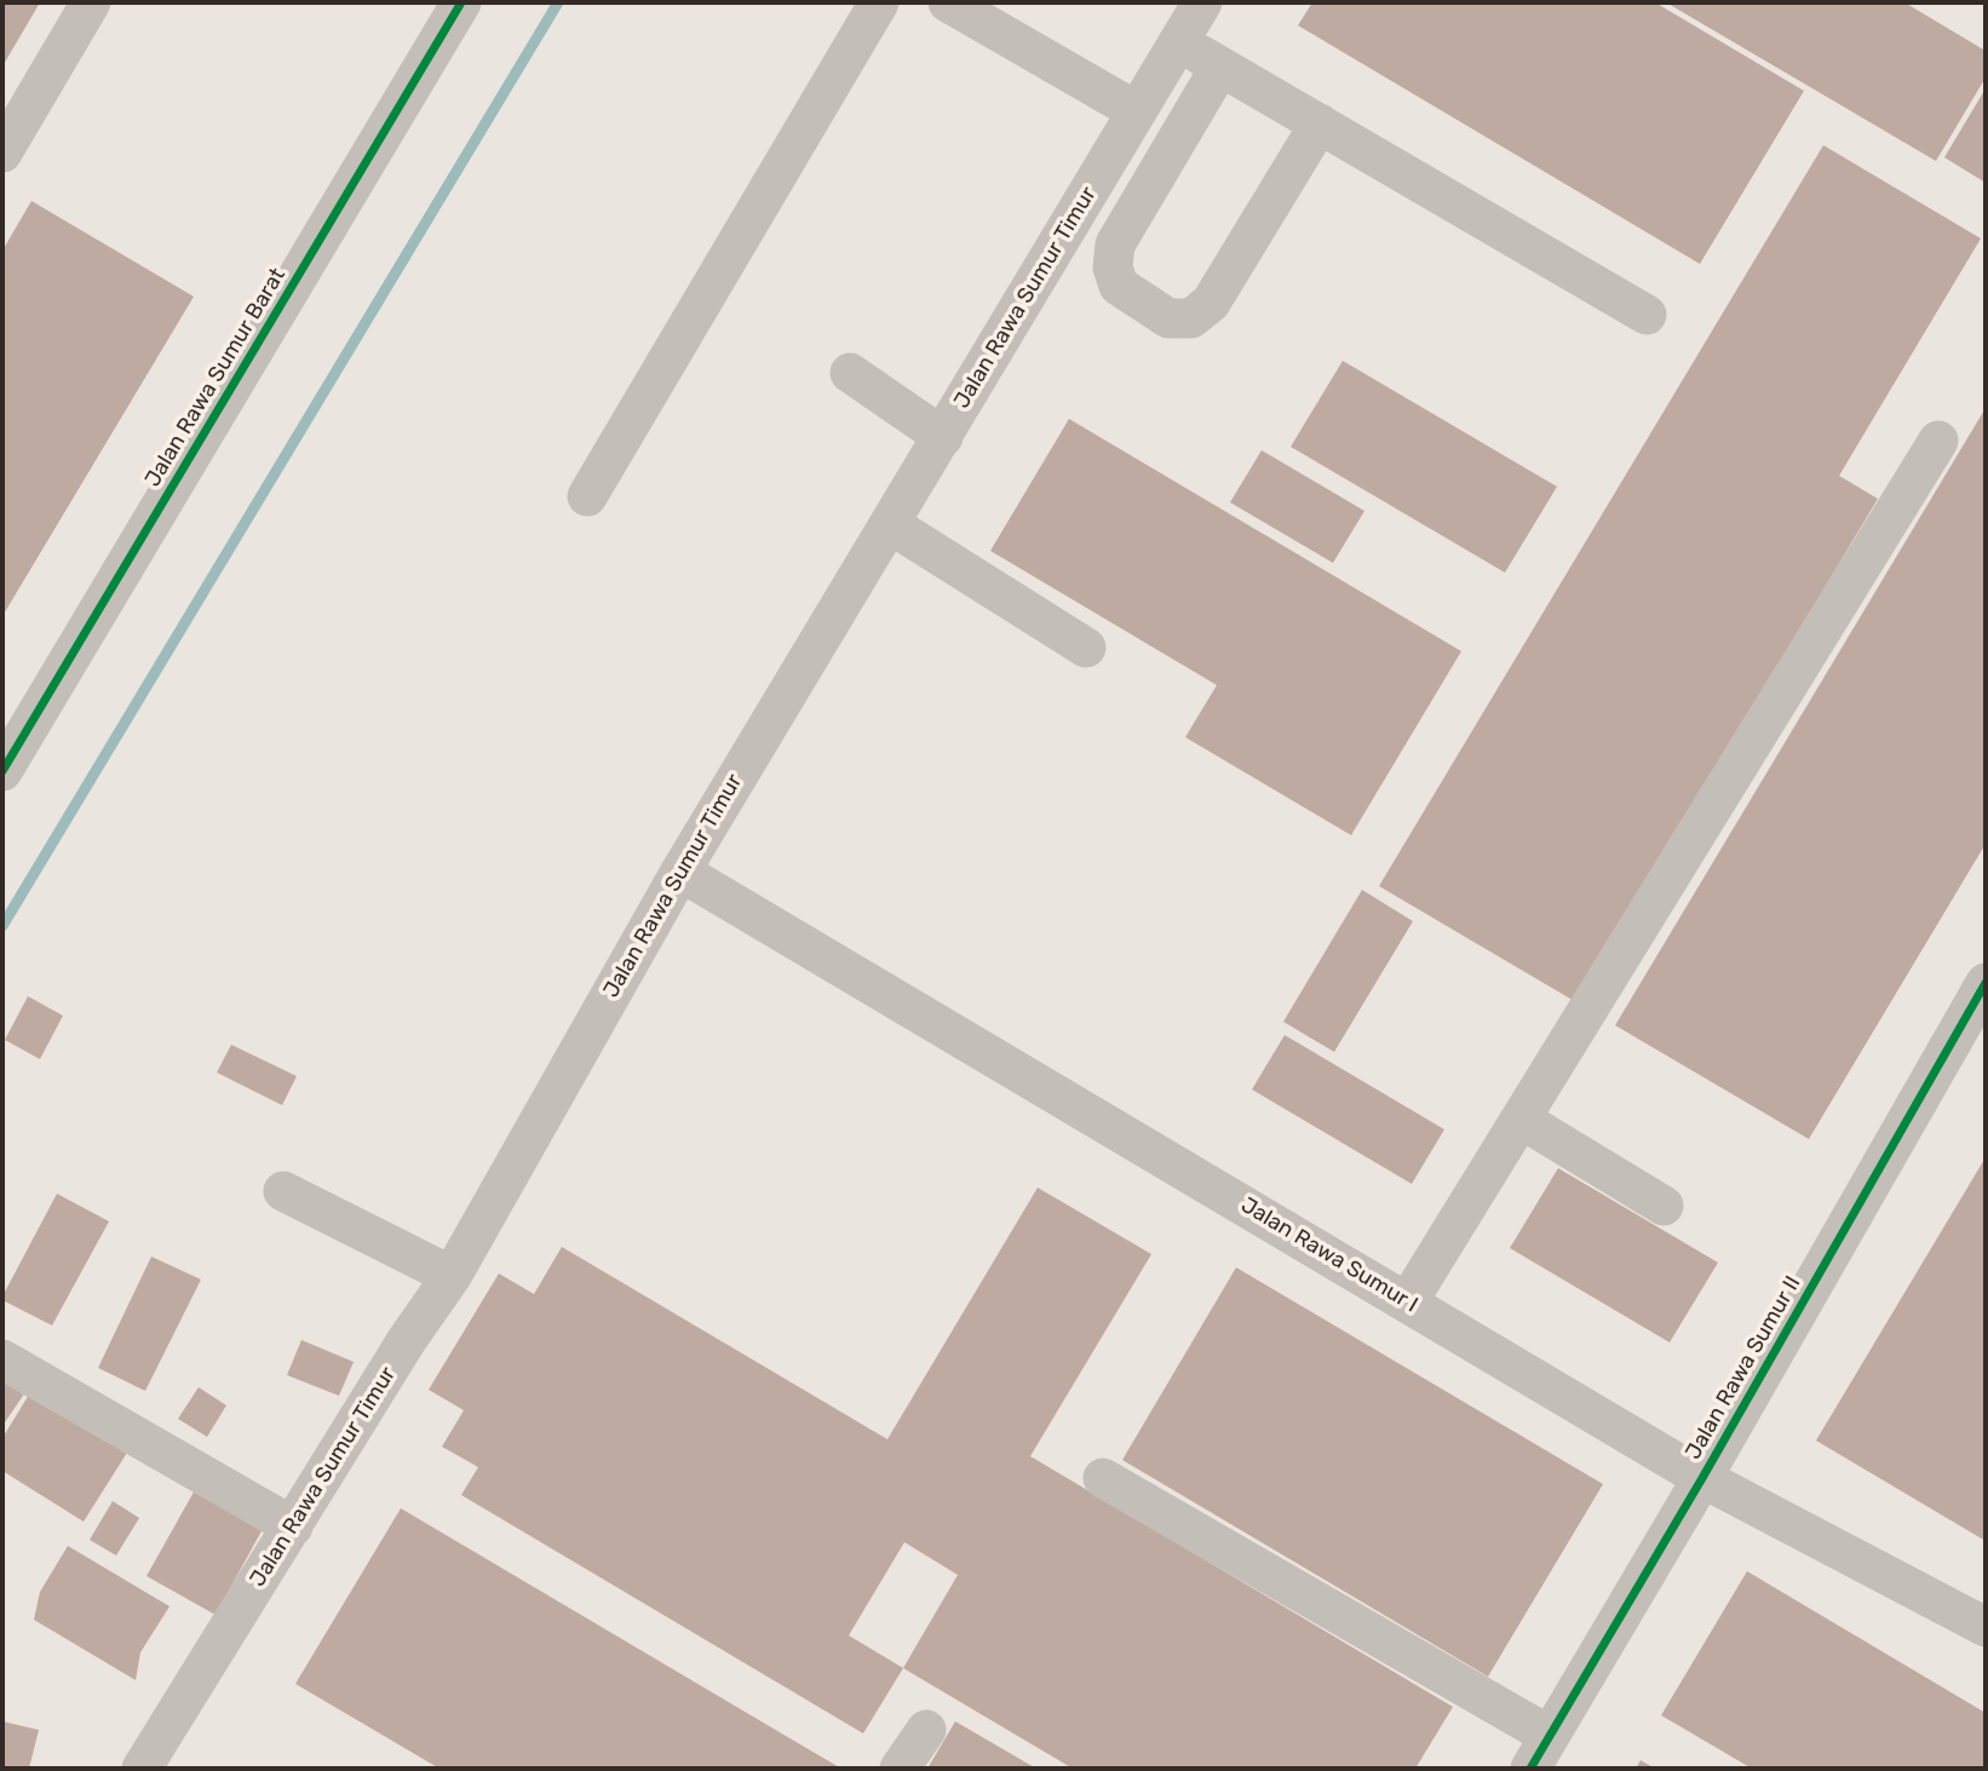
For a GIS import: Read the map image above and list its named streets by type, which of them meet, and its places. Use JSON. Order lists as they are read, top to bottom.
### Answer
{
  "streets": {
    "street": [
      "Jalan Rawa Sumur Timur",
      "Jalan Rawa Sumur Barat",
      "Jalan Rawa Sumur I",
      "Jalan Rawa Sumur II"
    ]
  },
  "crossings": [
    ["Jalan Rawa Sumur Timur", "Jalan Rawa Sumur I"],
    ["Jalan Rawa Sumur I", "Jalan Rawa Sumur II"]
  ]
}
